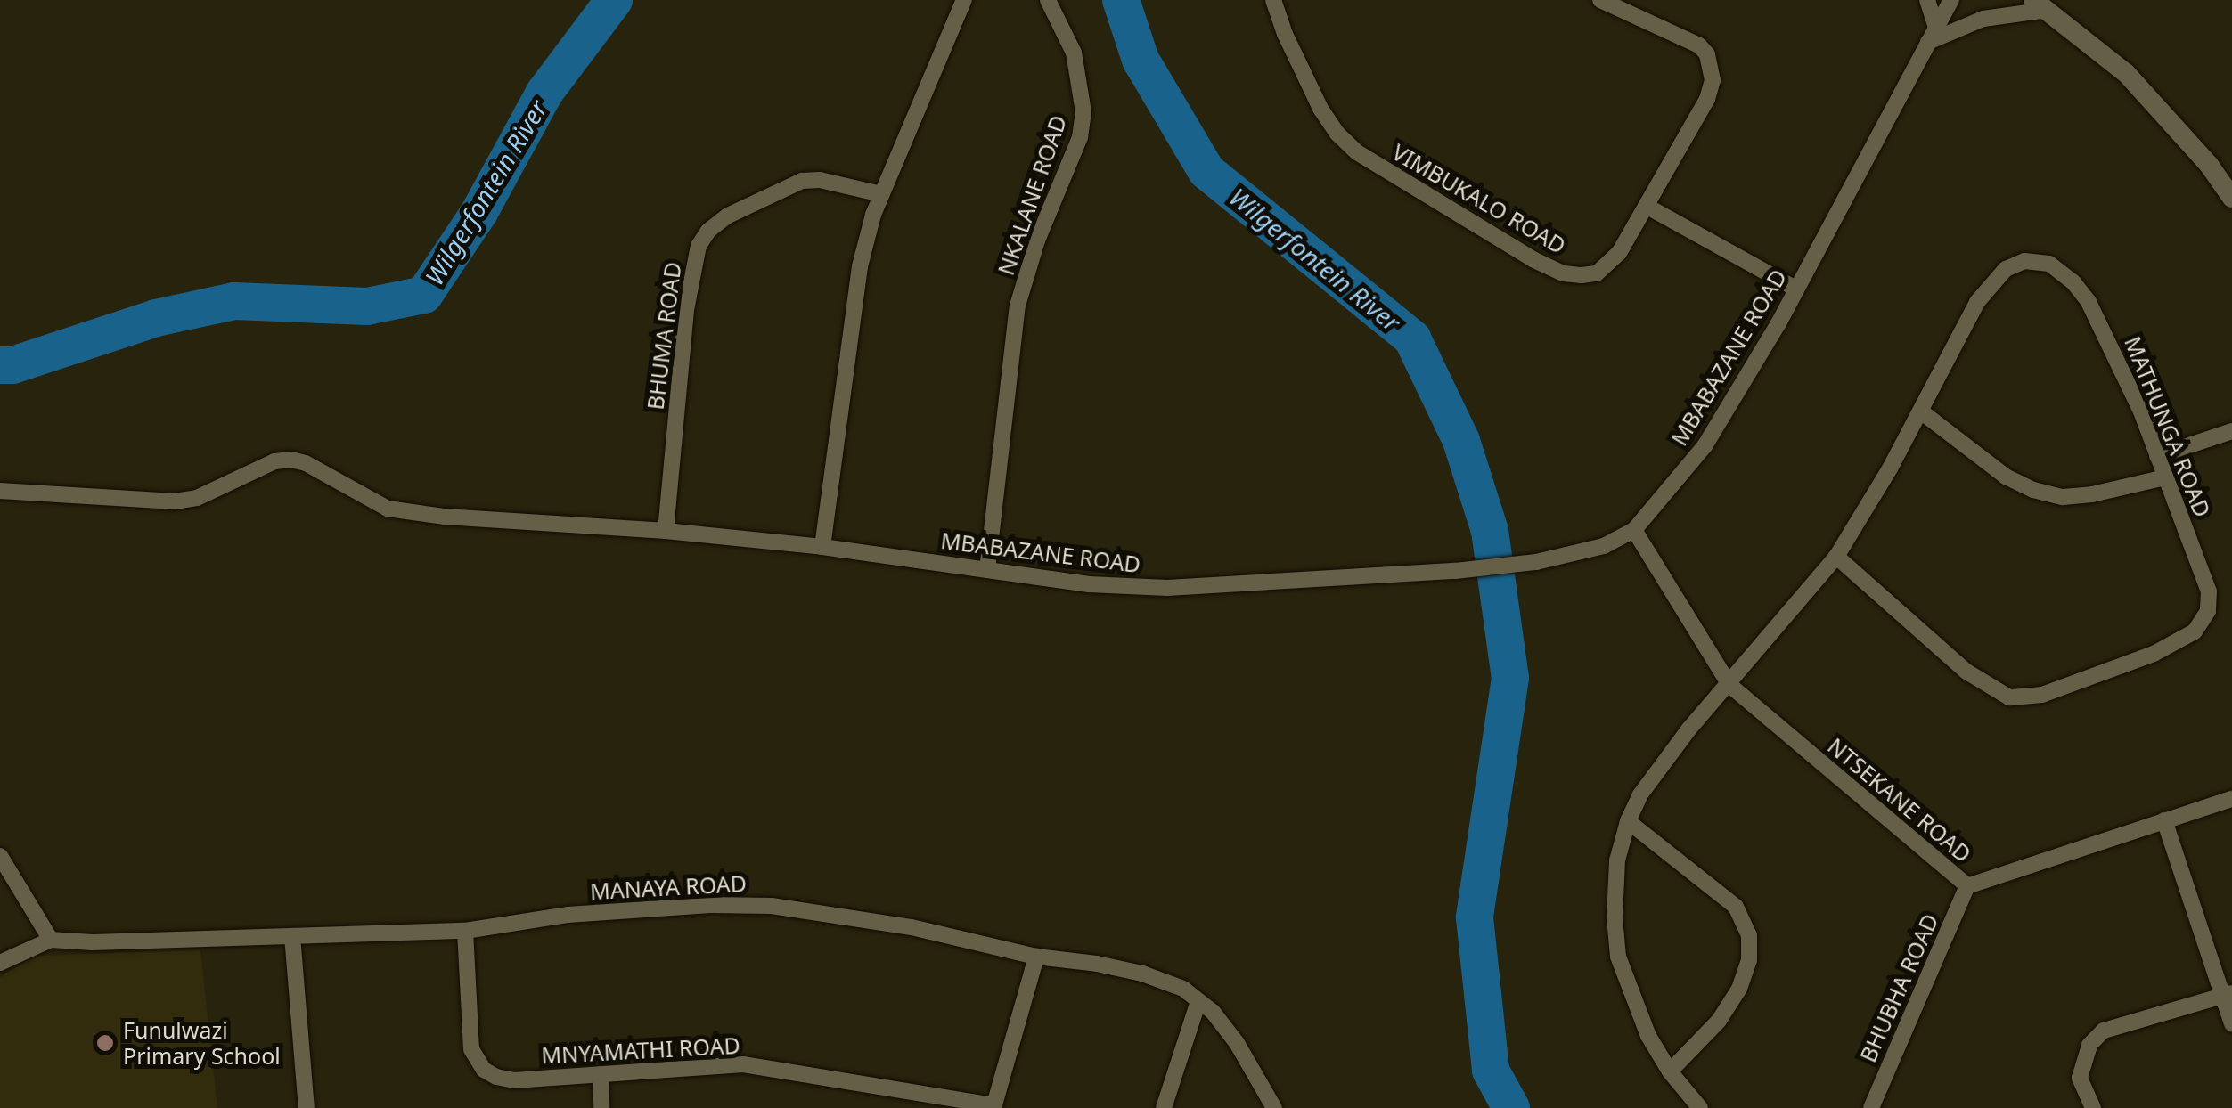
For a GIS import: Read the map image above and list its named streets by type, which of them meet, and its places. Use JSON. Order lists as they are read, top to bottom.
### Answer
{
  "streets": {
    "street": [
      "NKALANE ROAD",
      "VIMBUKALO ROAD",
      "BHUMA ROAD",
      "MBABAZANE ROAD",
      "MATHUNGA ROAD",
      "NTSEKANE ROAD",
      "MANAYA ROAD",
      "BHUBHA ROAD",
      "MNYAMATHI ROAD"
    ]
  },
  "crossings": [
    ["NKALANE ROAD", "MBABAZANE ROAD"],
    ["BHUMA ROAD", "MBABAZANE ROAD"],
    ["MBABAZANE ROAD", "NTSEKANE ROAD"],
    ["MATHUNGA ROAD", "NTSEKANE ROAD"],
    ["NTSEKANE ROAD", "BHUBHA ROAD"],
    ["MANAYA ROAD", "MNYAMATHI ROAD"]
  ],
  "water": ["Wilgerfontein River"],
  "places": ["Funulwazi Primary School"]
}
